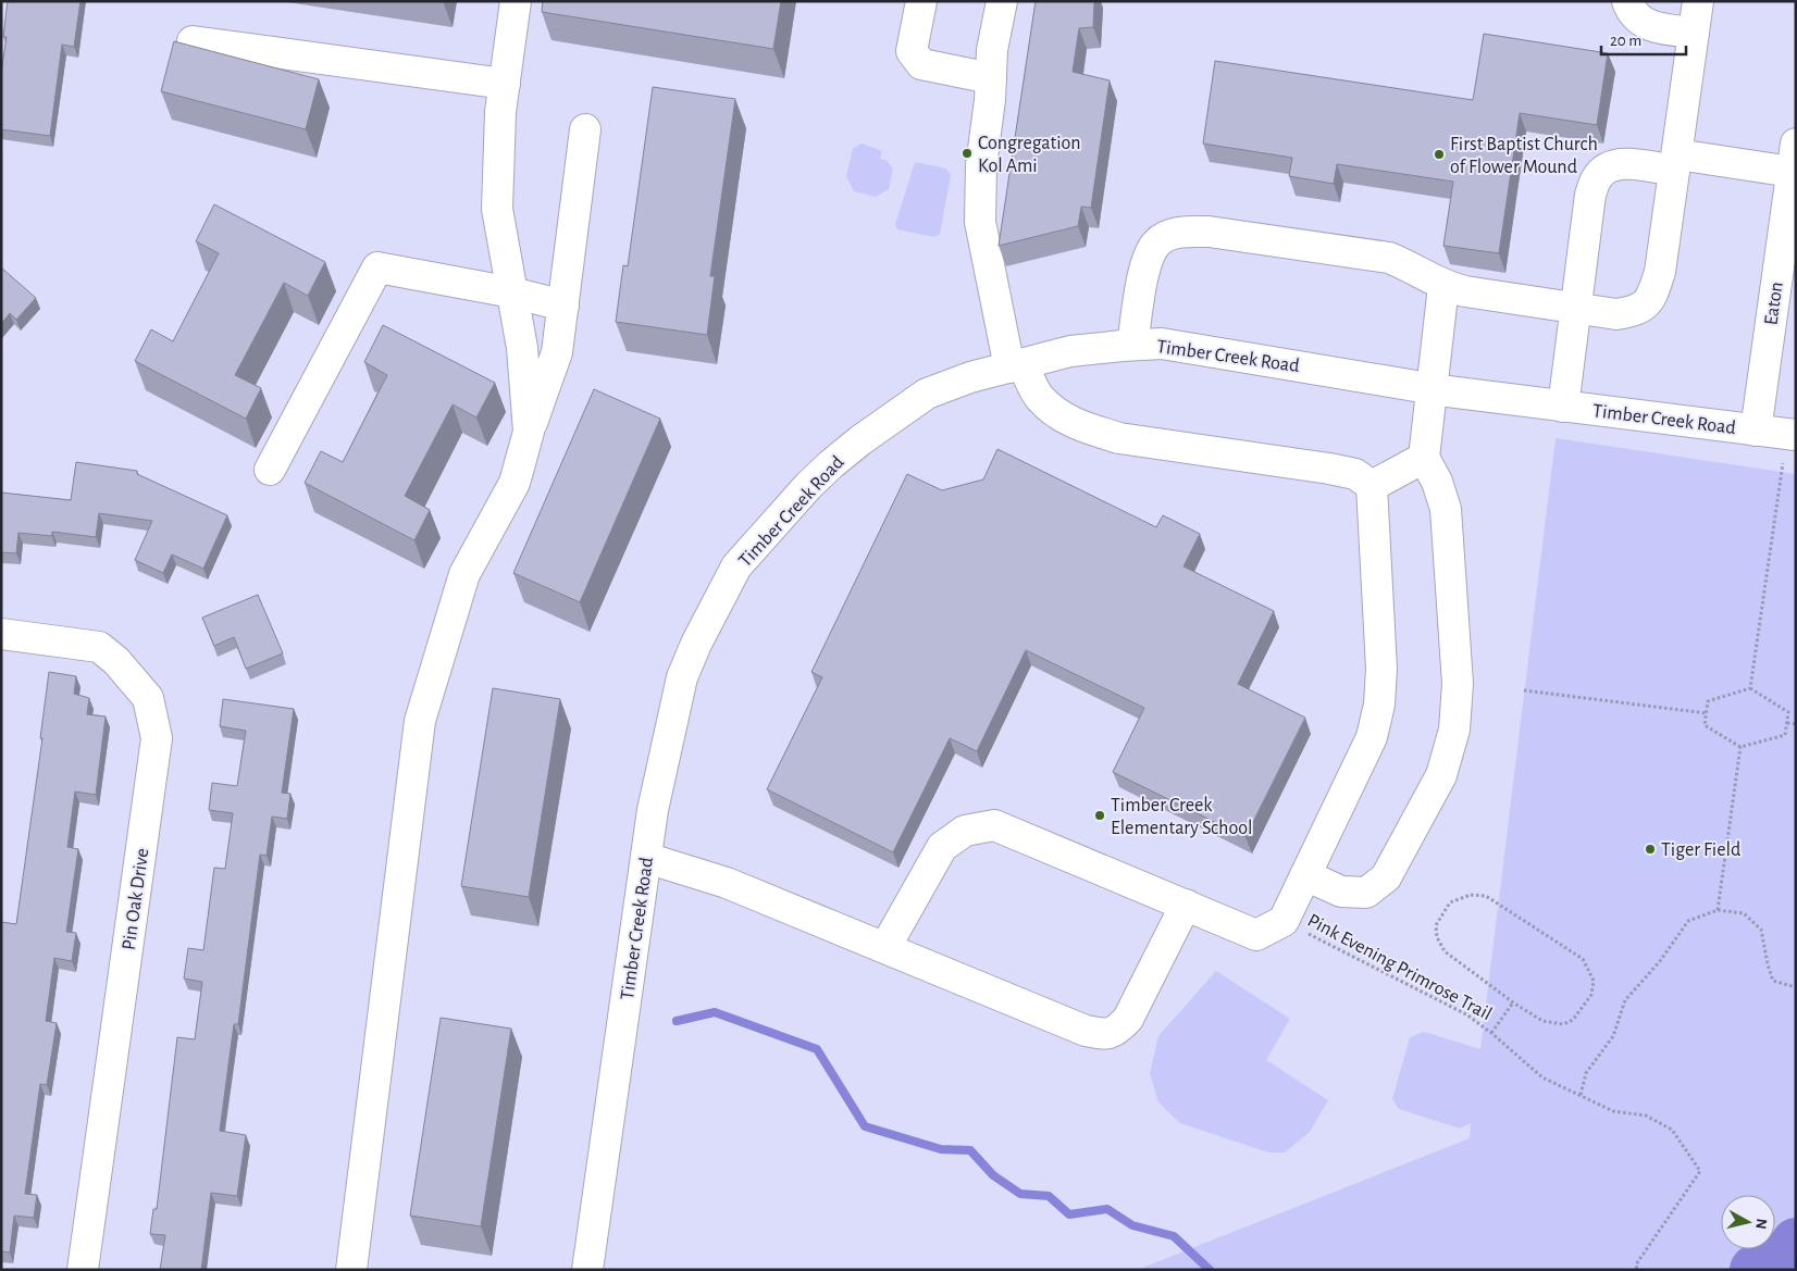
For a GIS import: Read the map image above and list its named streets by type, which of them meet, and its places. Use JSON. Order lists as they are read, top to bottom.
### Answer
{
  "streets": {
    "street": ["Eaton", "Timber Creek Road", "Pin Oak Drive"],
    "path": ["Pink Evening Primrose Trail"]
  },
  "crossings": [
    ["Eaton", "Timber Creek Road"]
  ],
  "places": [
    "Congregation Kol Ami",
    "First Baptist Church of Flower Mound",
    "Timber Creek Elementary School",
    "Tiger Field"
  ],
  "scale_bar": "20 m",
  "north": "right"
}
